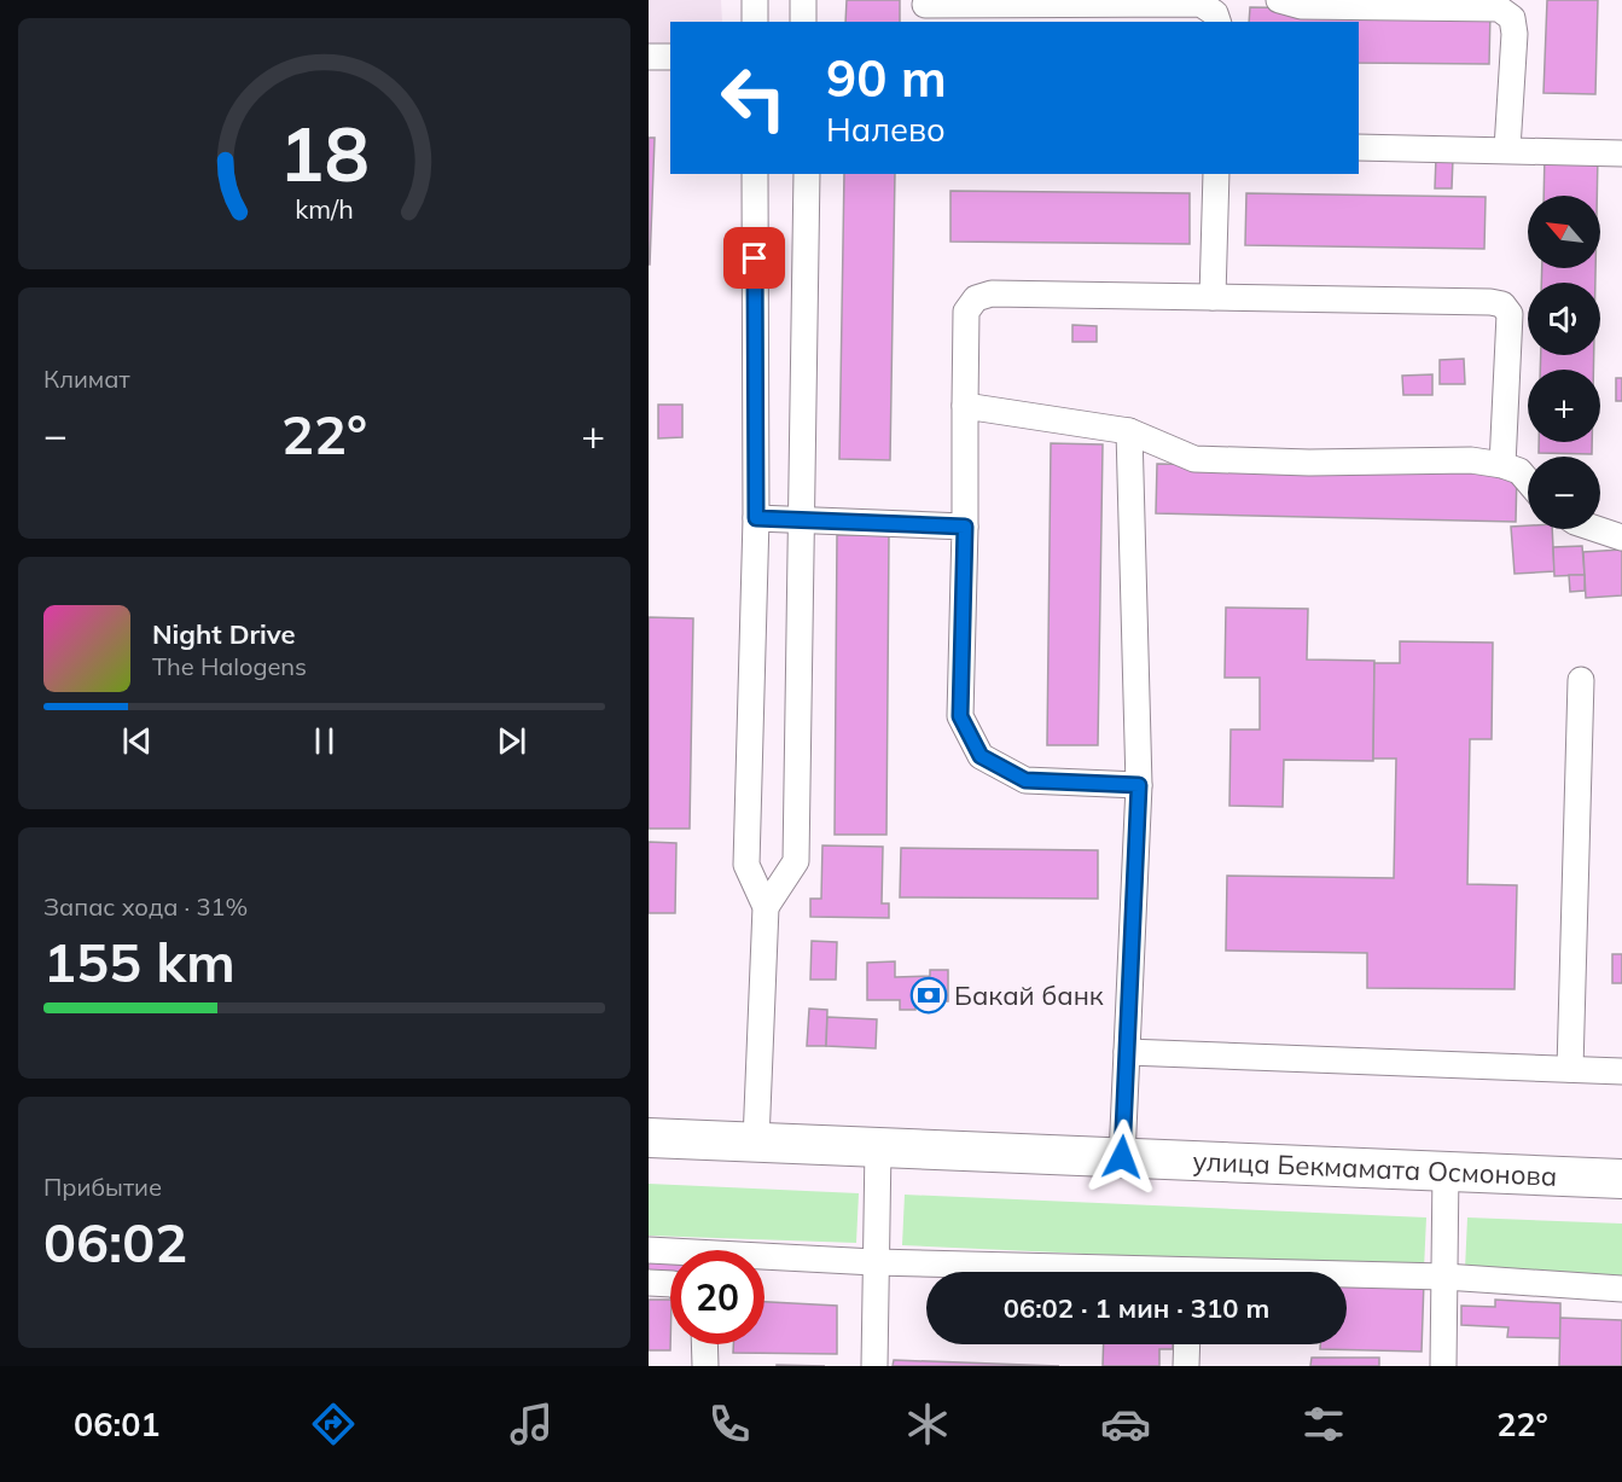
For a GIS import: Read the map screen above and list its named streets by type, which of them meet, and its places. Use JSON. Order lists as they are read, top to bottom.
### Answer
{
  "streets": {
    "highway": ["улица Бекмамата Осмонова"]
  },
  "places": {
    "bank": ["Бакай банк"]
  },
  "north": "top left",
  "page": {
    "turn": ["90 m", "Налево"],
    "map_buttons": ["+", "−"],
    "tile": [
      "Климат",
      ["Запас хода · 31%", "155 km"],
      ["Прибытие", "06:02"]
    ],
    "heat": ["−", "22°", "+"],
    "song": ["Night Drive", "The Halogens"],
    "limit": "20",
    "trip": "06:02 · 1 мин · 310 m",
    "tabs": ["06:01", "22°"],
    "gauge": ["18", "km/h"]
  }
}
